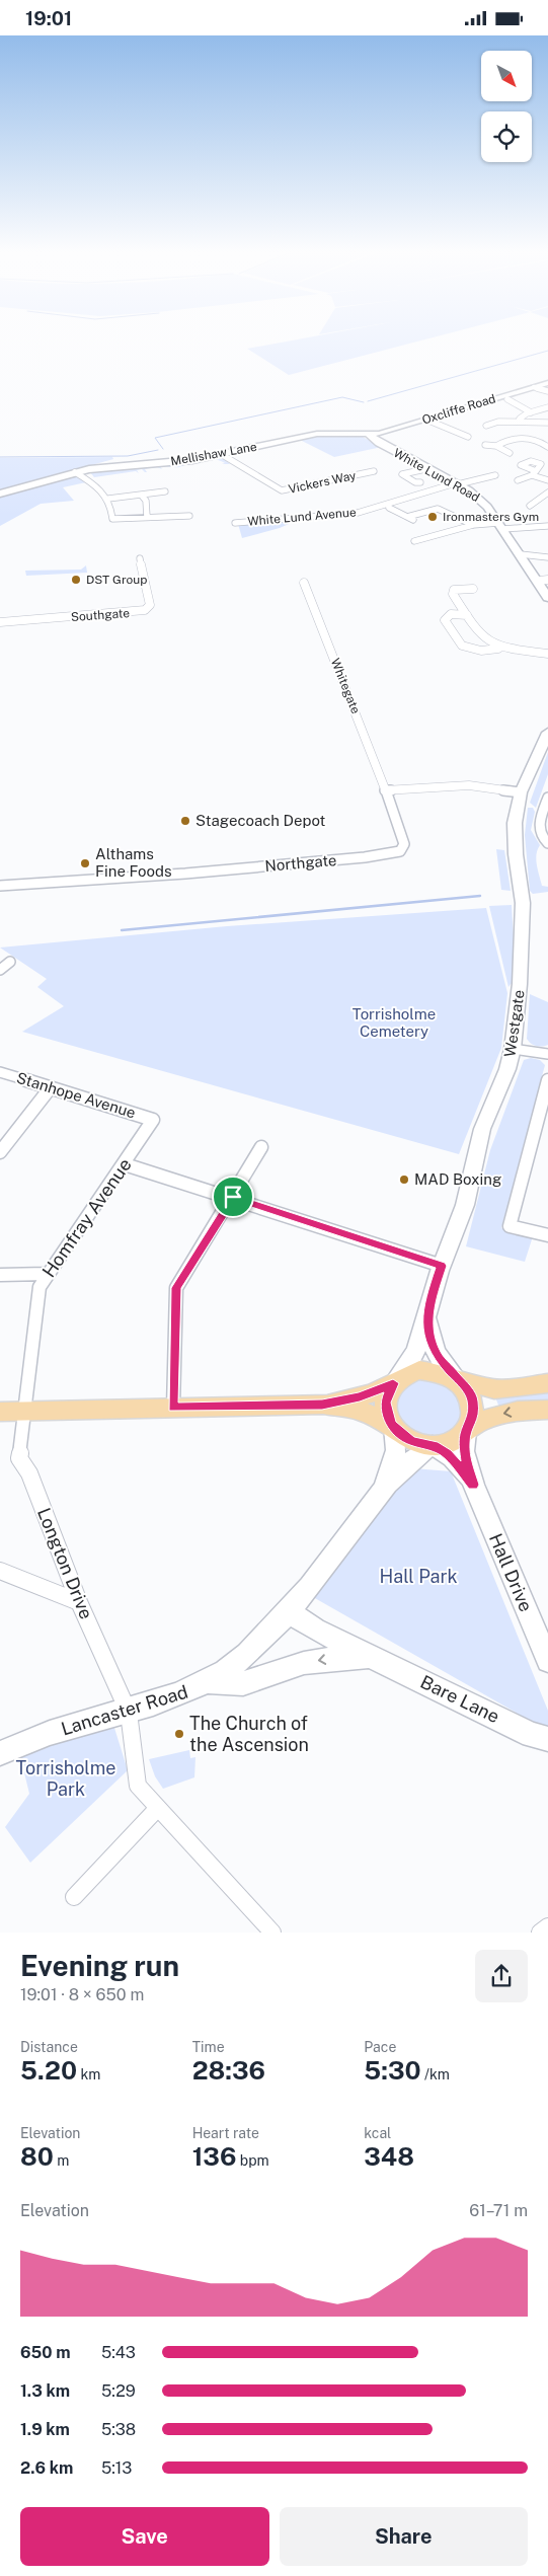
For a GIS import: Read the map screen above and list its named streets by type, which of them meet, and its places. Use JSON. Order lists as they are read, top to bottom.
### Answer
{
  "streets": {
    "street": [
      "Oxcliffe Road",
      "Mellishaw Lane",
      "White Lund Road",
      "Vickers Way",
      "White Lund Avenue",
      "Southgate",
      "Whitegate",
      "Northgate",
      "Westgate",
      "Stanhope Avenue",
      "Homfray Avenue",
      "Longton Drive",
      "Hall Drive",
      "Bare Lane",
      "Lancaster Road"
    ]
  },
  "crossings": [
    ["Oxcliffe Road", "Mellishaw Lane"],
    ["Oxcliffe Road", "White Lund Road"],
    ["Mellishaw Lane", "White Lund Road"],
    ["Mellishaw Lane", "Vickers Way"],
    ["White Lund Road", "White Lund Avenue"],
    ["Whitegate", "Northgate"],
    ["Westgate", "Hall Drive"],
    ["Westgate", "Lancaster Road"],
    ["Stanhope Avenue", "Homfray Avenue"],
    ["Homfray Avenue", "Longton Drive"],
    ["Longton Drive", "Lancaster Road"],
    ["Hall Drive", "Lancaster Road"],
    ["Bare Lane", "Lancaster Road"]
  ],
  "one_way": ["Bare Lane"],
  "parks": ["Torrisholme Cemetery", "Hall Park", "Torrisholme Park"],
  "places": [
    "Ironmasters Gym",
    "DST Group",
    "Stagecoach Depot",
    "Althams Fine Foods",
    "MAD Boxing",
    "The Church of the Ascension"
  ],
  "north": "bottom right",
  "page": {
    "status": "19:01",
    "heading": ["Evening run", "19:01 · 8 × 650 m"],
    "stats": [
      ["Distance", "5.20 km"],
      ["Time", "28:36"],
      ["Pace", "5:30 /km"],
      ["Elevation", "80 m"],
      ["Heart rate", "136 bpm"],
      ["kcal", "348"]
    ],
    "chart": ["Elevation", "61–71 m"],
    "list": [
      {
        "name": "650 m",
        "note": "5:43"
      },
      {
        "name": "1.3 km",
        "note": "5:29"
      },
      {
        "name": "1.9 km",
        "note": "5:38"
      },
      {
        "name": "2.6 km",
        "note": "5:13"
      }
    ],
    "buttons": ["Save", "Share"]
  }
}
